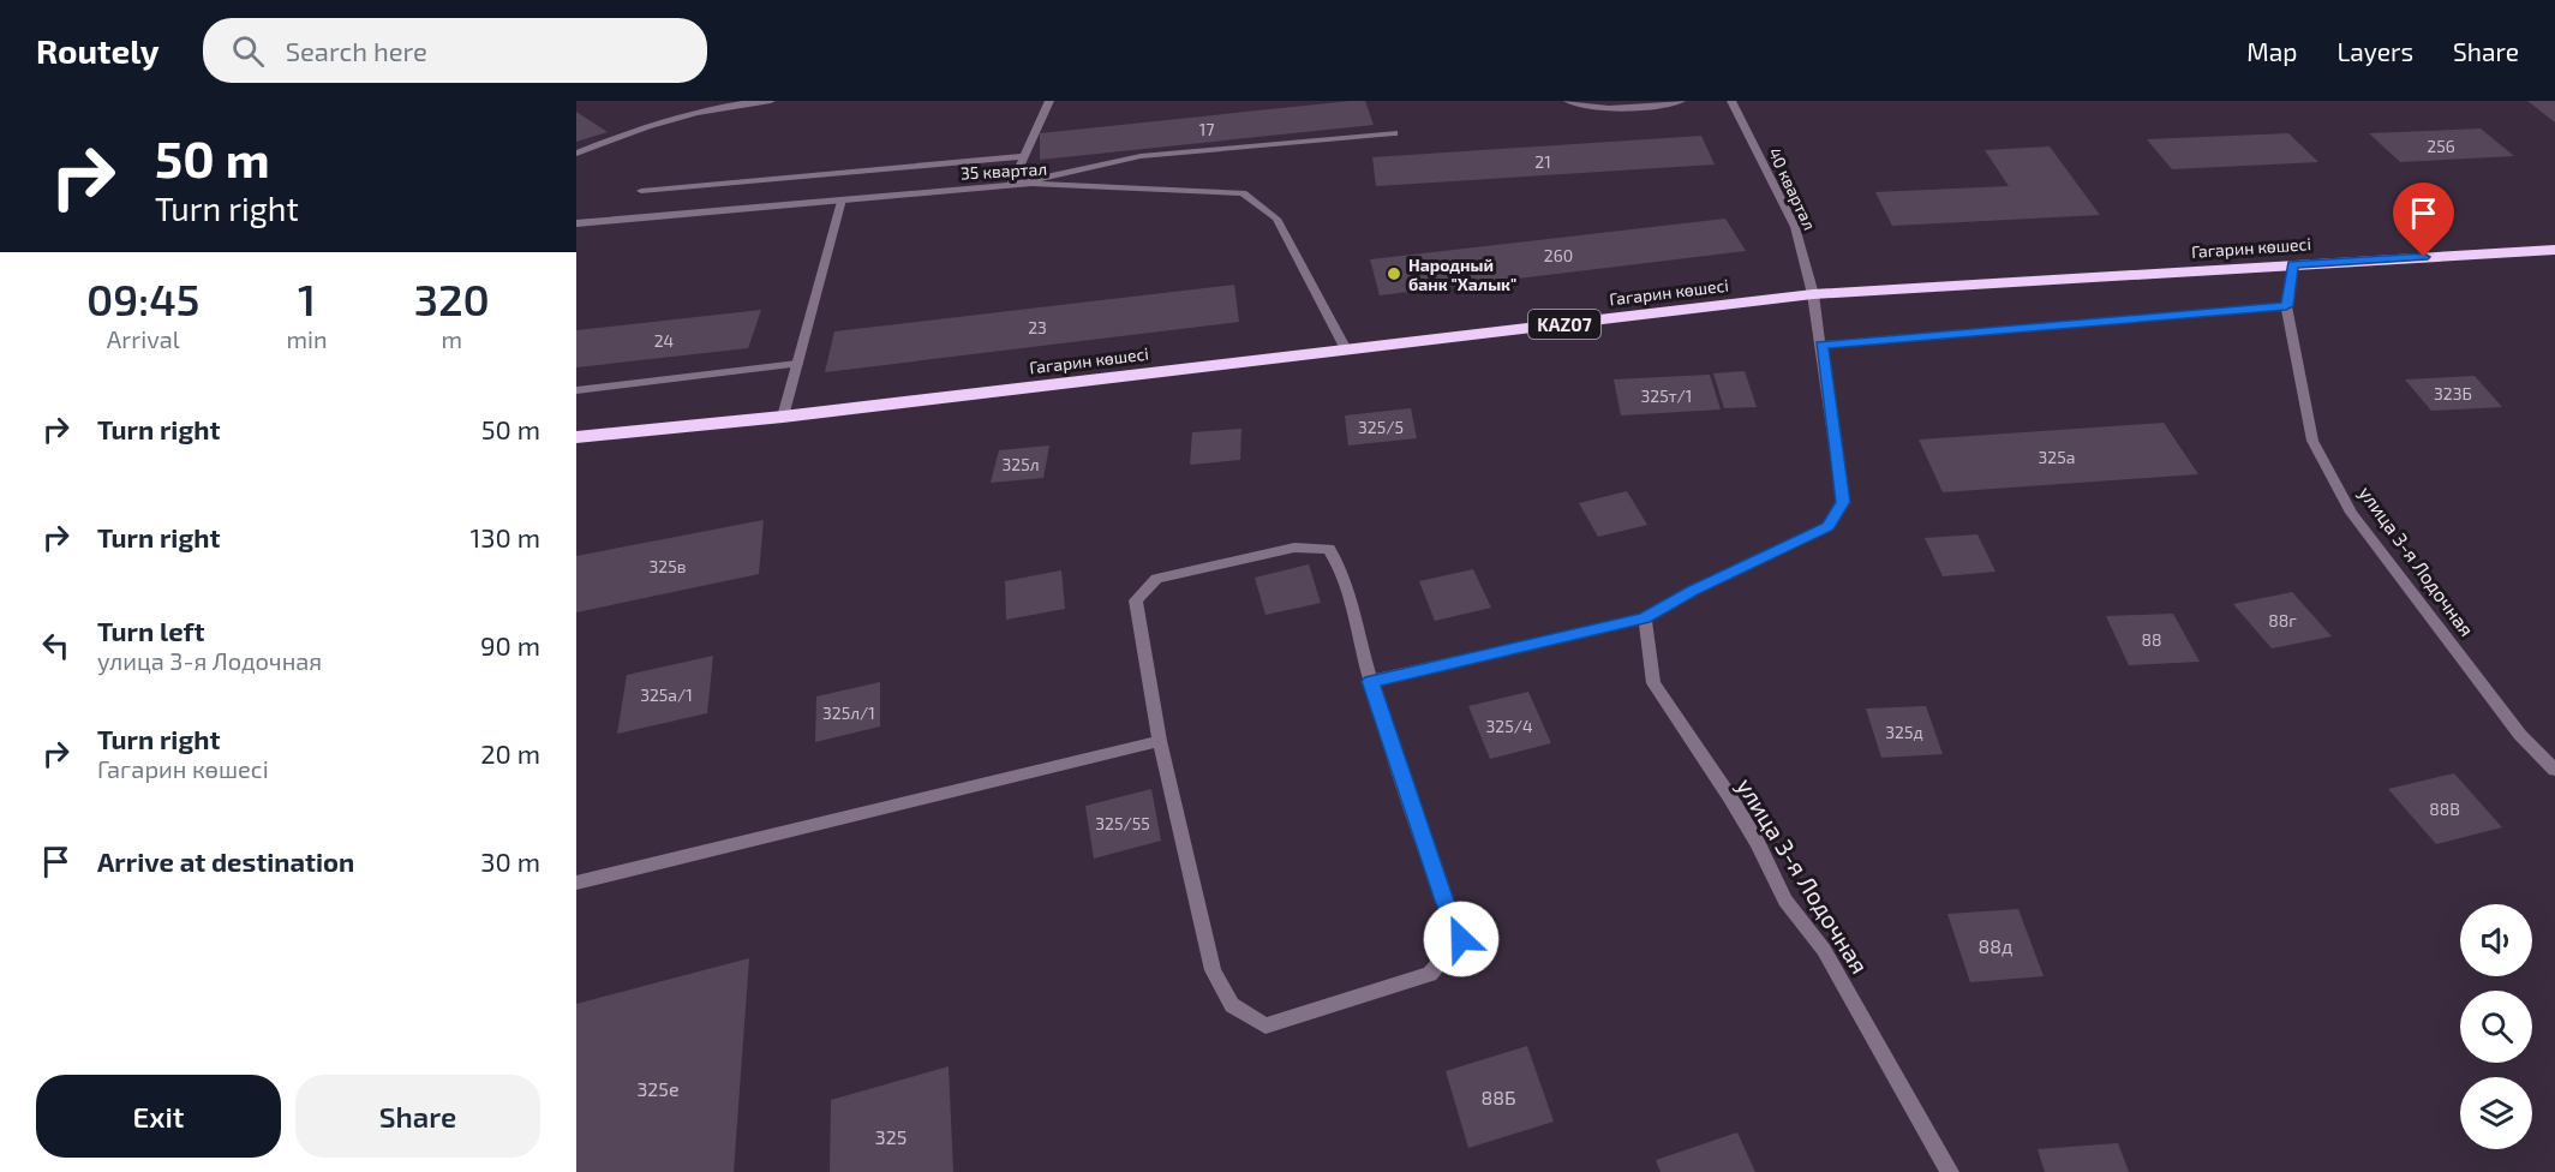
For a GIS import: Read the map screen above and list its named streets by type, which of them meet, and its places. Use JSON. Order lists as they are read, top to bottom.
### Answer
{
  "streets": {
    "highway": ["Гагарин көшесі", "KAZ07"],
    "street": ["35 квартал", "40 квартал", "улица 3-я Лодочная"]
  },
  "crossings": [
    ["35 квартал", "Гагарин көшесі"],
    ["40 квартал", "Гагарин көшесі"],
    ["40 квартал", "улица 3-я Лодочная"],
    ["Гагарин көшесі", "улица 3-я Лодочная"]
  ],
  "places": ["Народный банк \"Халык\""],
  "house_numbers": [
    "17",
    "256",
    "21",
    "260",
    "23",
    "24",
    "323Б",
    "325т/1",
    "325/5",
    "325а",
    "325л",
    "325в",
    "88г",
    "88",
    "325а/1",
    "325л/1",
    "325/4",
    "325д",
    "88В",
    "325/55",
    "88д",
    "325е",
    "88Б",
    "325"
  ],
  "page": {
    "header": "Routely",
    "search": "Search here",
    "nav": ["Map", "Layers", "Share"],
    "turn": ["50 m", "Turn right"],
    "eta": [
      "09:45",
      "Arrival",
      "1",
      "min",
      "320",
      "m"
    ],
    "list": [
      {
        "name": "Turn right",
        "value": "50 m"
      },
      {
        "name": "Turn right",
        "value": "130 m"
      },
      {
        "name": "Turn left",
        "note": "улица 3-я Лодочная",
        "value": "90 m"
      },
      {
        "name": "Turn right",
        "note": "Гагарин көшесі",
        "value": "20 m"
      },
      {
        "name": "Arrive at destination",
        "value": "30 m"
      }
    ],
    "buttons": ["Exit", "Share"]
  }
}
